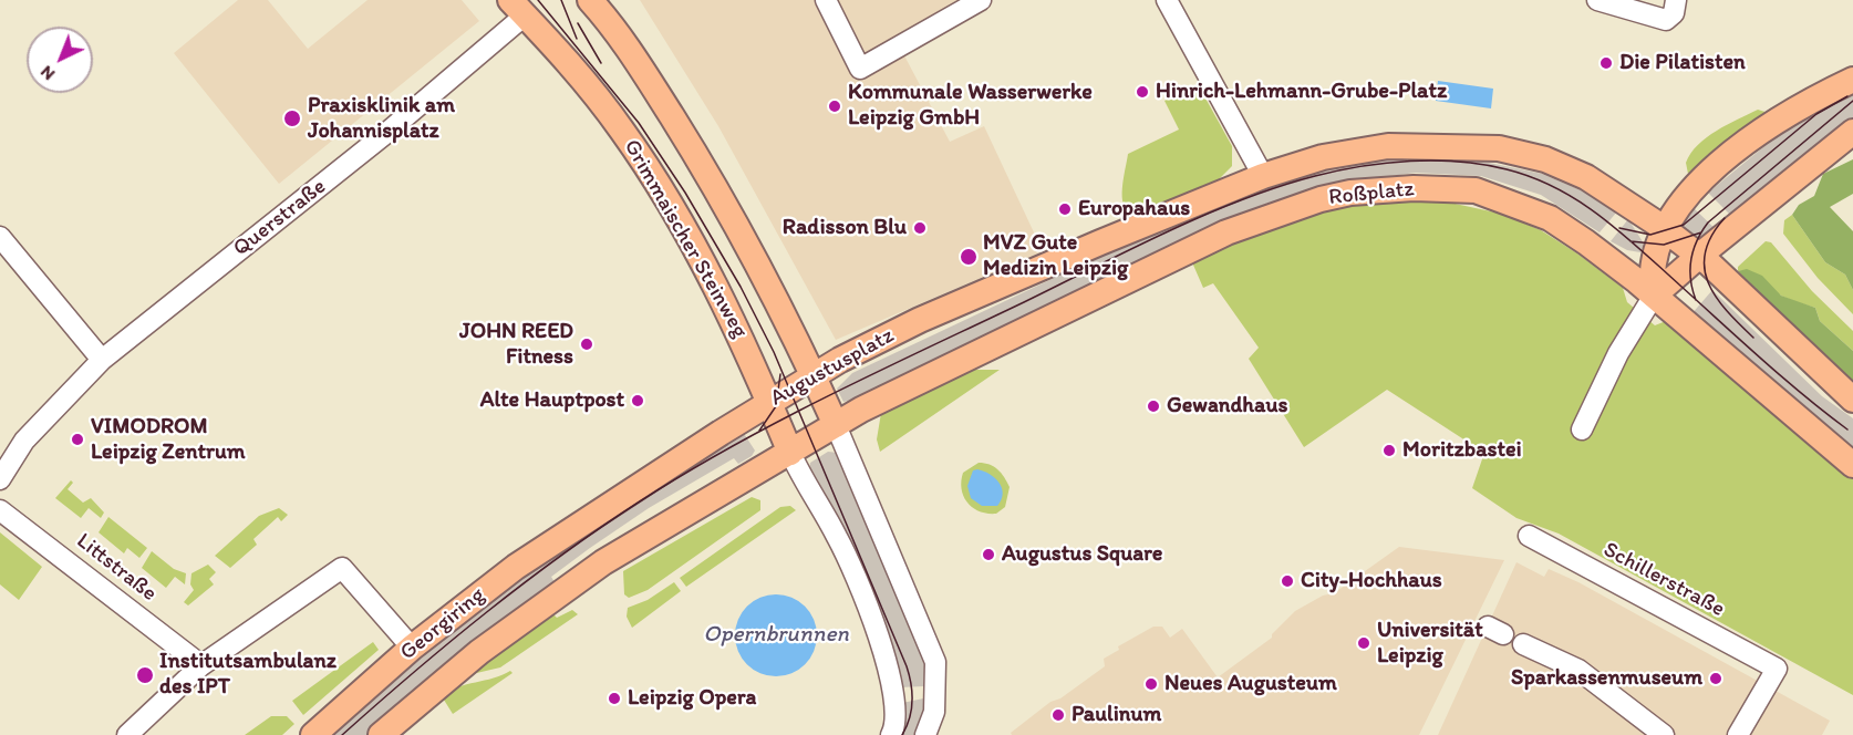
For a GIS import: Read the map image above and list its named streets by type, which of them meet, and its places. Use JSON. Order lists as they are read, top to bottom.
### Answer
{
  "streets": {
    "main road": [
      "Roßplatz",
      "Grimmaischer Steinweg",
      "Augustusplatz",
      "Georgiring"
    ],
    "street": ["Querstraße", "Littstraße", "Schillerstraße"]
  },
  "crossings": [
    ["Roßplatz", "Augustusplatz"],
    ["Querstraße", "Grimmaischer Steinweg"],
    ["Grimmaischer Steinweg", "Augustusplatz"],
    ["Grimmaischer Steinweg", "Georgiring"],
    ["Augustusplatz", "Georgiring"]
  ],
  "water": ["Opernbrunnen"],
  "places": [
    "Die Pilatisten",
    "Hinrich-Lehmann-Grube-Platz",
    "Kommunale Wasserwerke Leipzig GmbH",
    "Praxisklinik am Johannisplatz",
    "Europahaus",
    "Radisson Blu",
    "MVZ Gute Medizin Leipzig",
    "JOHN REED Fitness",
    "Alte Hauptpost",
    "Gewandhaus",
    "VIMODROM Leipzig Zentrum",
    "Moritzbastei",
    "Augustus Square",
    "City-Hochhaus",
    "Universität Leipzig",
    "Institutsambulanz des IPT",
    "Sparkassenmuseum",
    "Neues Augusteum",
    "Leipzig Opera",
    "Paulinum"
  ],
  "north": "bottom left"
}
